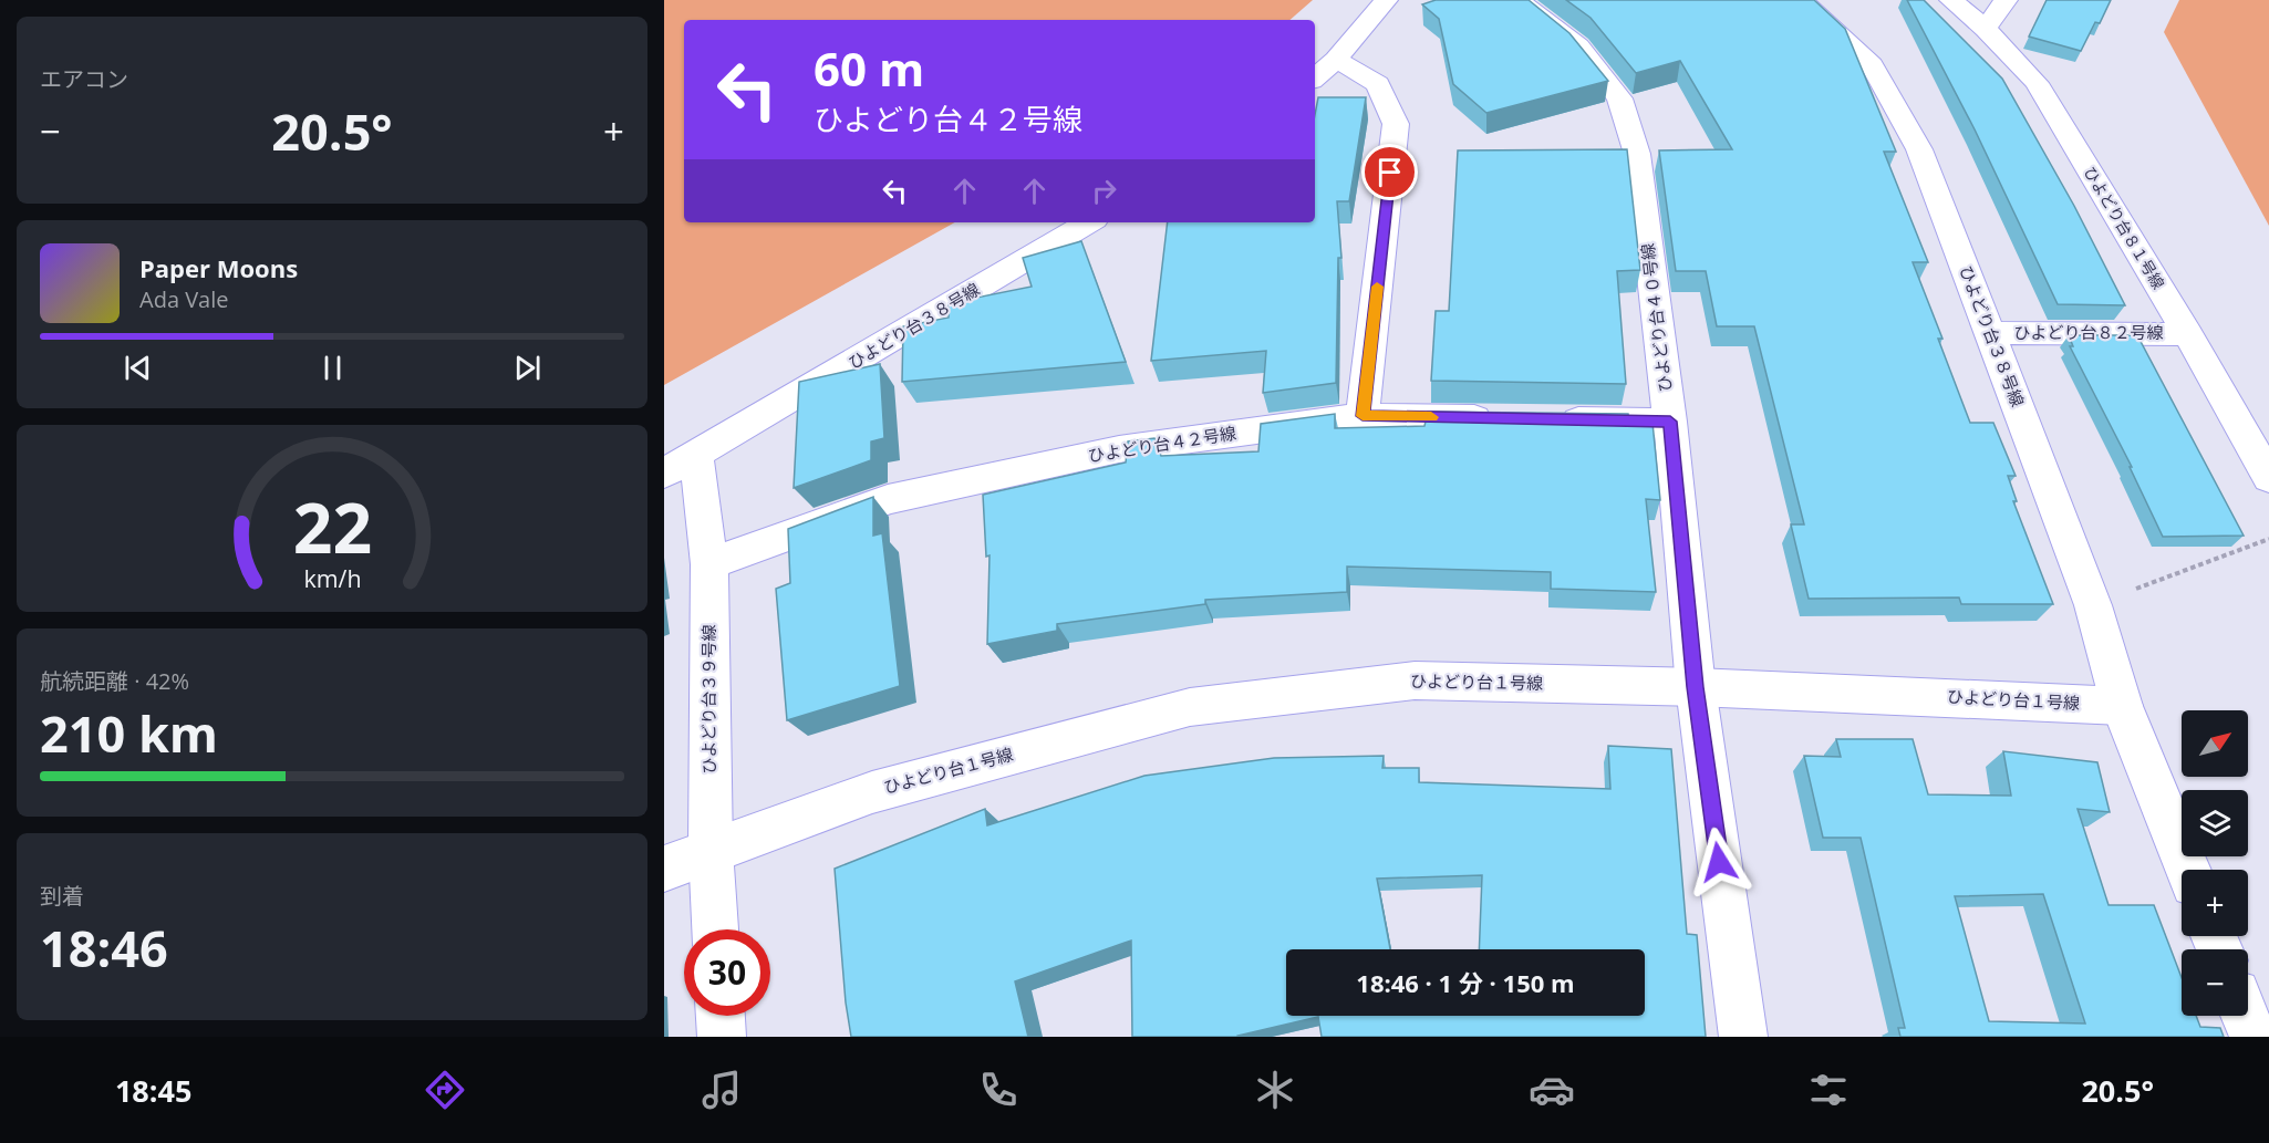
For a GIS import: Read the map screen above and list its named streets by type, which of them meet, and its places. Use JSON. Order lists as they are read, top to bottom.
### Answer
{
  "streets": {
    "street": [
      "ひよどり台８１号線",
      "ひよどり台４０号線",
      "ひよどり台３８号線",
      "ひよどり台８２号線",
      "ひよどり台４２号線",
      "ひよどり台１号線",
      "ひよどり台３９号線"
    ]
  },
  "crossings": [
    ["ひよどり台８１号線", "ひよどり台８２号線"],
    ["ひよどり台４０号線", "ひよどり台１号線"],
    ["ひよどり台３８号線", "ひよどり台８２号線"],
    ["ひよどり台３８号線", "ひよどり台１号線"],
    ["ひよどり台３８号線", "ひよどり台３９号線"],
    ["ひよどり台４２号線", "ひよどり台３９号線"],
    ["ひよどり台１号線", "ひよどり台３９号線"]
  ],
  "north": "top right",
  "page": {
    "tile": [
      "エアコン",
      ["航続距離 · 42%", "210 km"],
      ["到着", "18:46"]
    ],
    "turn": ["60 m", "ひよどり台４２号線"],
    "heat": ["−", "20.5°", "+"],
    "song": ["Paper Moons", "Ada Vale"],
    "map_buttons": ["+", "−"],
    "limit": "30",
    "trip": "18:46 · 1 分 · 150 m",
    "tabs": ["18:45", "20.5°"],
    "gauge": ["22", "km/h"]
  }
}
